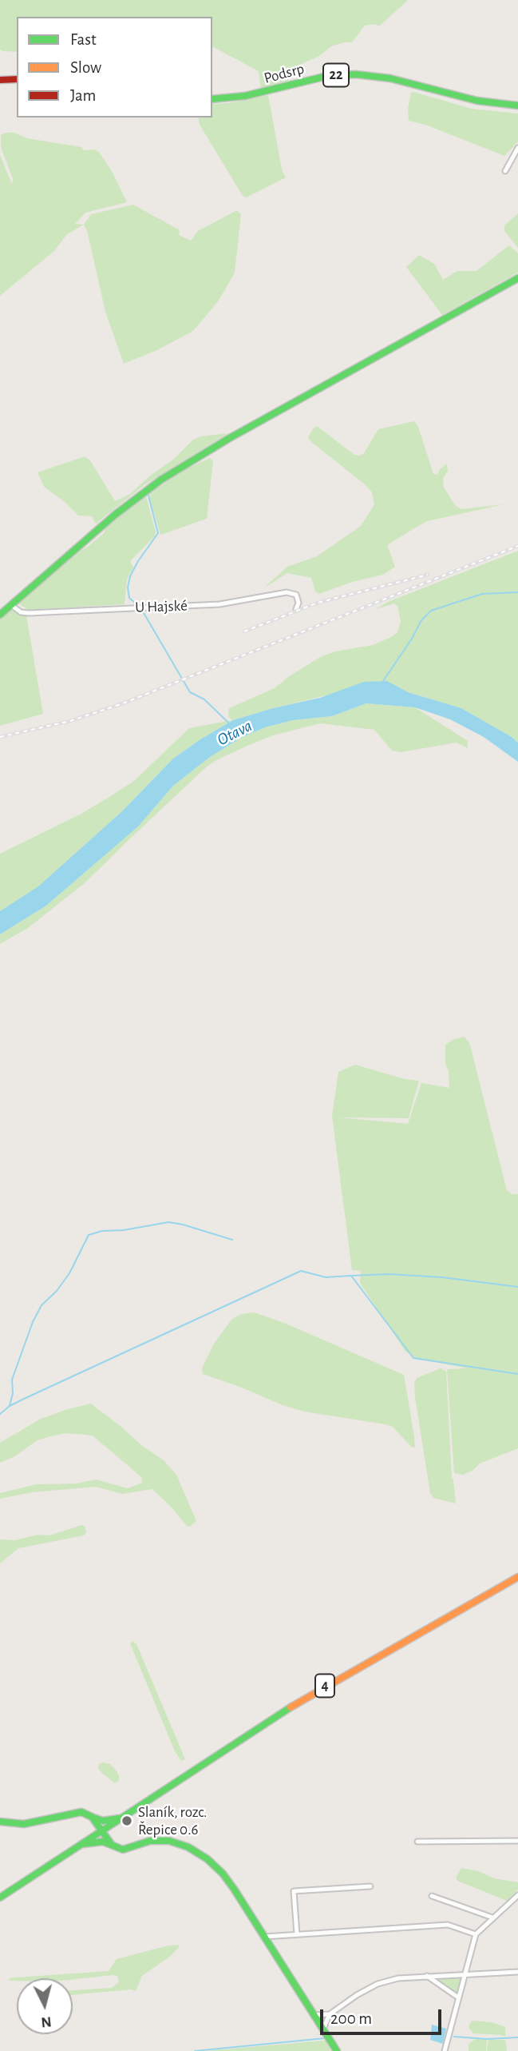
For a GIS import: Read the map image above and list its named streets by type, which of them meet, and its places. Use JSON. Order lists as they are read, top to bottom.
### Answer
{
  "streets": {
    "street": [
      "Podsrp",
      "22",
      "U Hajské",
      "4"
    ]
  },
  "water": ["Otava"],
  "places": ["Slaník, rozc. Řepice 0.6"],
  "legend": ["Fast", "Slow", "Jam"],
  "scale_bar": "200 m",
  "north": "bottom"
}
